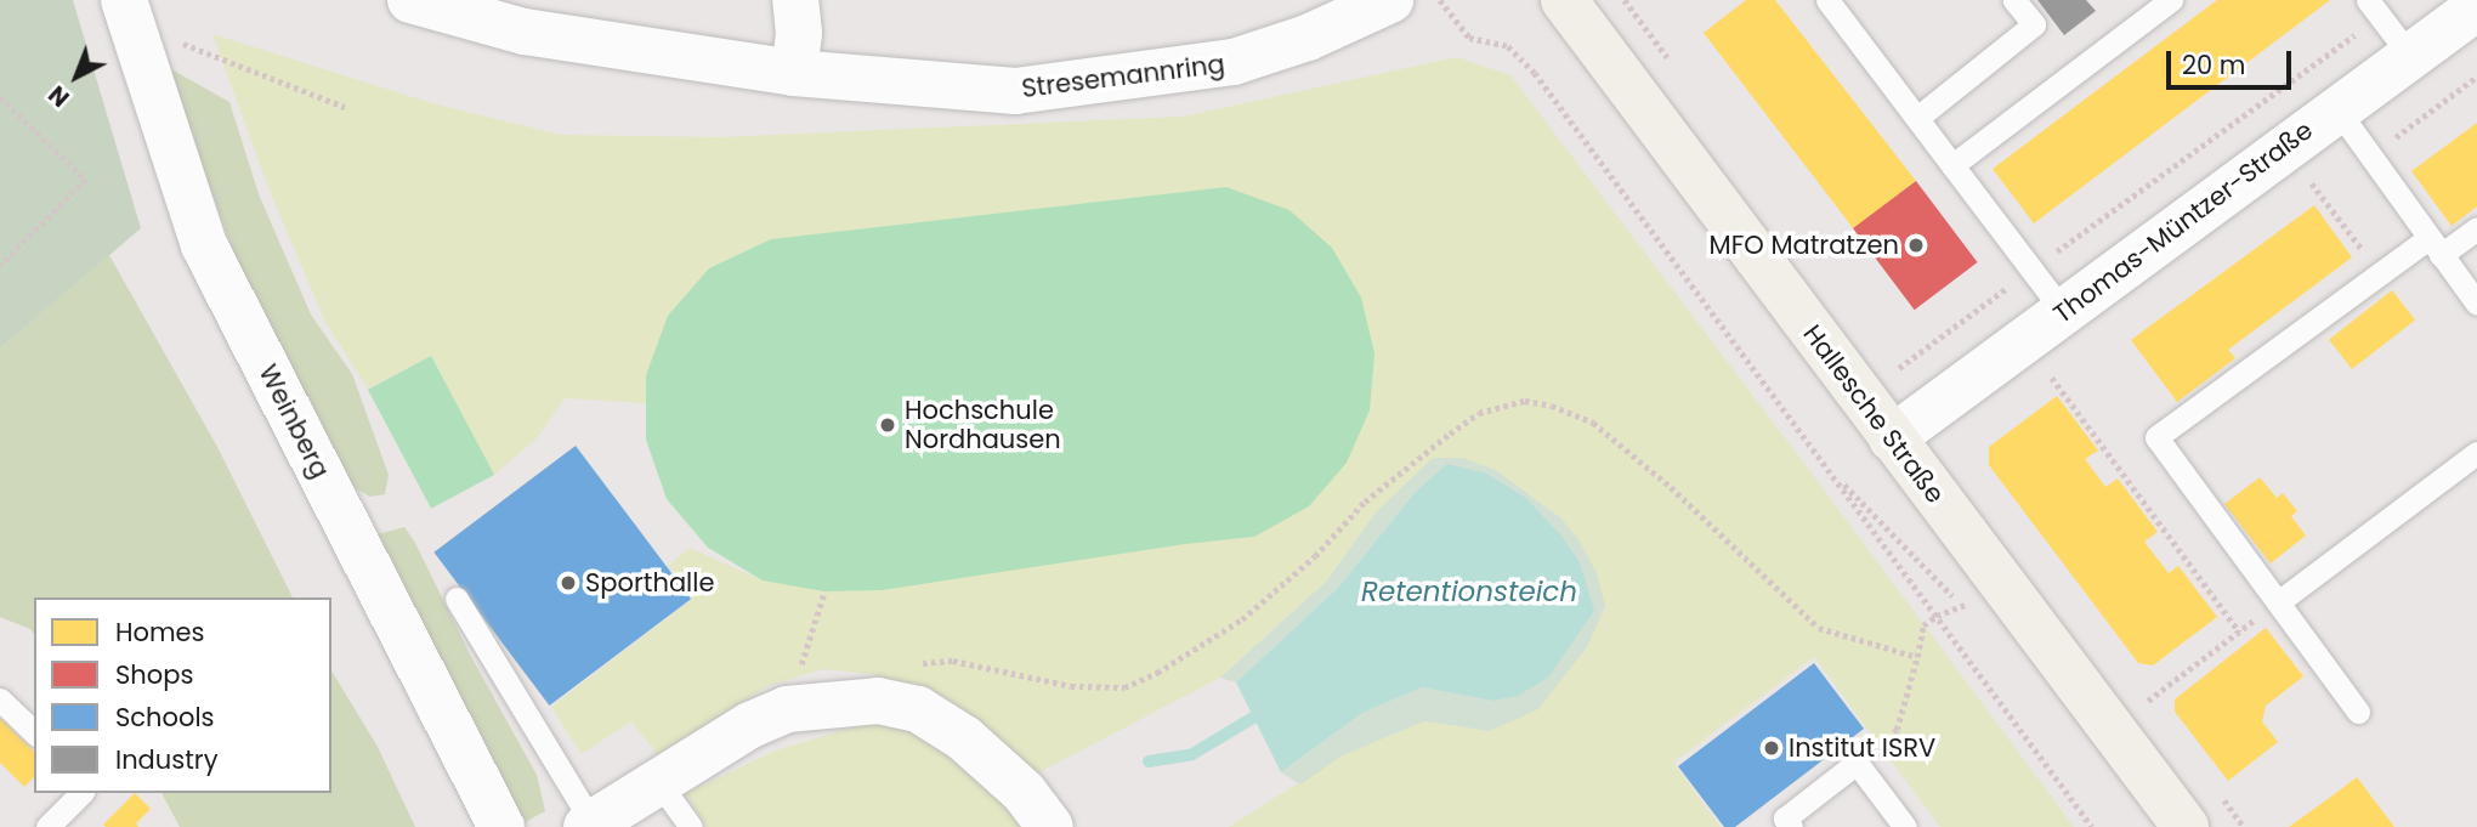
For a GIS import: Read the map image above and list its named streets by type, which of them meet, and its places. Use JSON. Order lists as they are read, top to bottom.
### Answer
{
  "streets": {
    "main road": ["Hallesche Straße"],
    "street": ["Stresemannring", "Thomas-Müntzer-Straße", "Weinberg"]
  },
  "crossings": [
    ["Thomas-Müntzer-Straße", "Hallesche Straße"]
  ],
  "water": ["Retentionsteich"],
  "places": [
    "MFO Matratzen",
    "Hochschule Nordhausen",
    "Sporthalle",
    "Institut ISRV"
  ],
  "legend": [
    "Homes",
    "Shops",
    "Schools",
    "Industry"
  ],
  "scale_bar": "20 m",
  "north": "bottom left"
}
